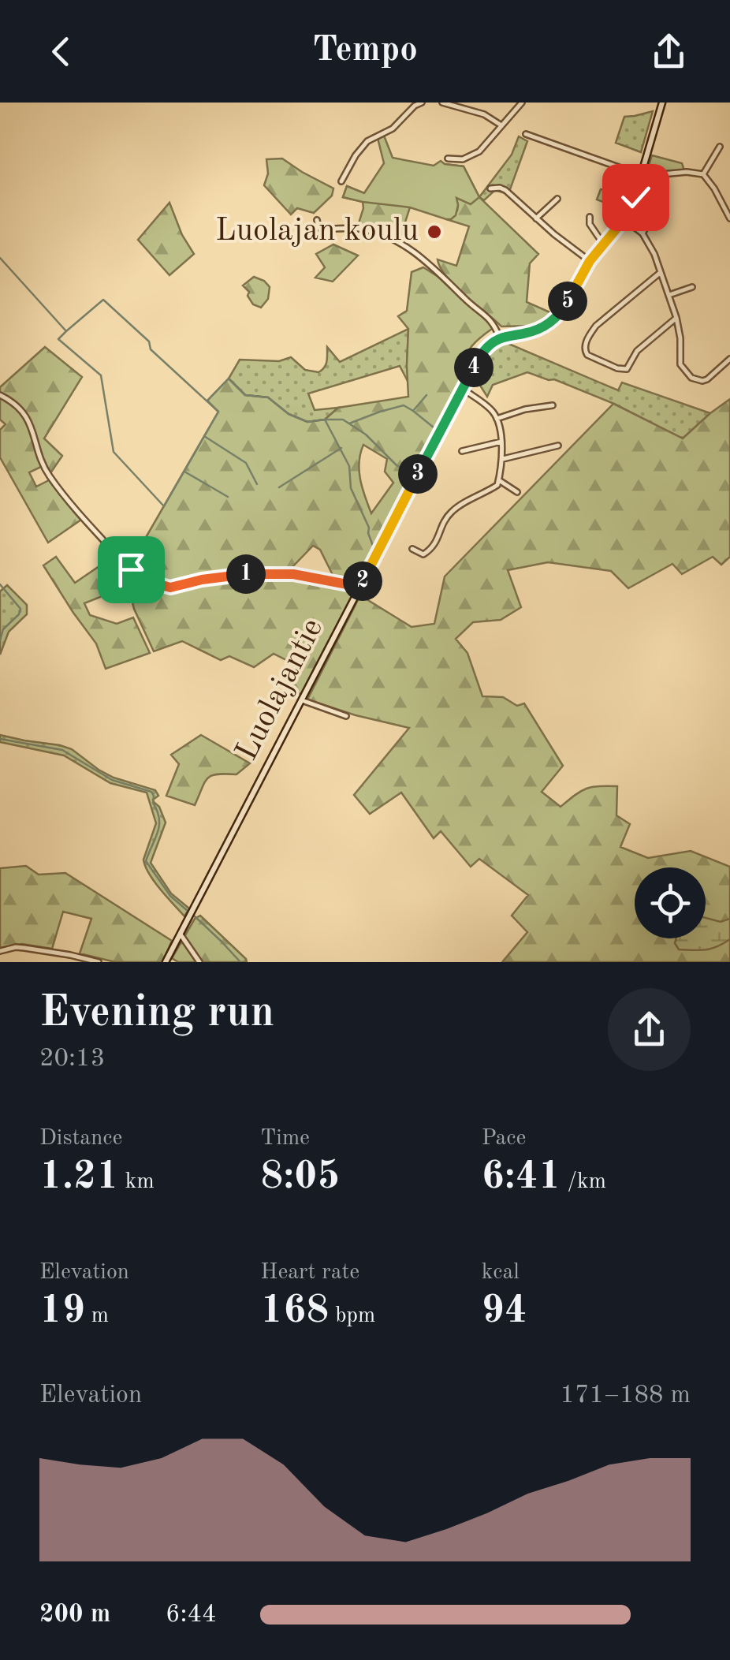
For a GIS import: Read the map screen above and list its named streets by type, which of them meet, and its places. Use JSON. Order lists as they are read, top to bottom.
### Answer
{
  "streets": {
    "main road": ["Luolajantie"]
  },
  "places": ["Luolajan koulu"],
  "page": {
    "header": "Tempo",
    "pins": [
      "5",
      "4",
      "3",
      "1",
      "2"
    ],
    "heading": ["Evening run", "20:13"],
    "stats": [
      ["Distance", "1.21 km"],
      ["Time", "8:05"],
      ["Pace", "6:41 /km"],
      ["Elevation", "19 m"],
      ["Heart rate", "168 bpm"],
      ["kcal", "94"]
    ],
    "chart": ["Elevation", "171–188 m"],
    "list": [
      {
        "name": "200 m",
        "note": "6:44"
      }
    ]
  }
}
